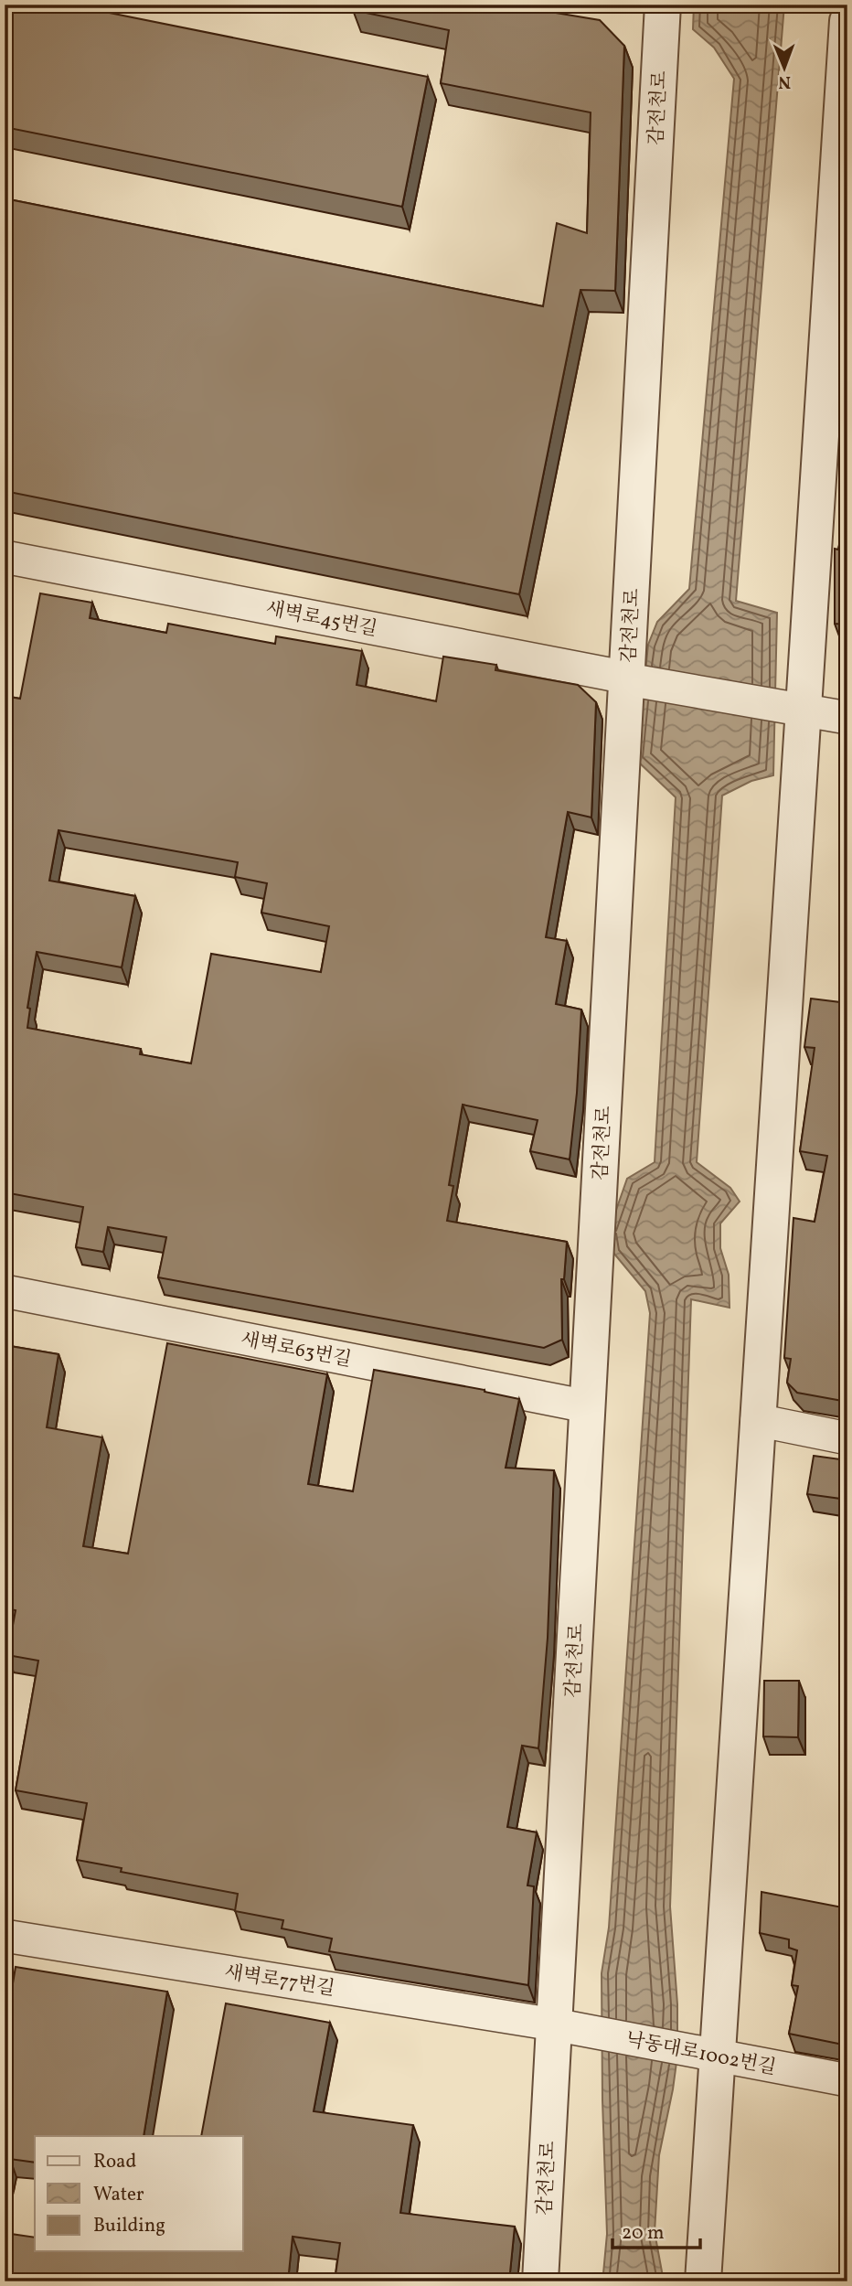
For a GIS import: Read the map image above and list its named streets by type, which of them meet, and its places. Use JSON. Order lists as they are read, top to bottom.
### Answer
{
  "streets": {
    "street": [
      "감전천로",
      "새벽로45번길",
      "새벽로63번길",
      "새벽로77번길",
      "낙동대로1002번길"
    ]
  },
  "crossings": [
    ["감전천로", "새벽로45번길"],
    ["감전천로", "새벽로63번길"],
    ["감전천로", "새벽로77번길"],
    ["감전천로", "낙동대로1002번길"],
    ["새벽로77번길", "낙동대로1002번길"]
  ],
  "legend": ["Road", "Water", "Building"],
  "scale_bar": "20 m",
  "north": "bottom"
}
